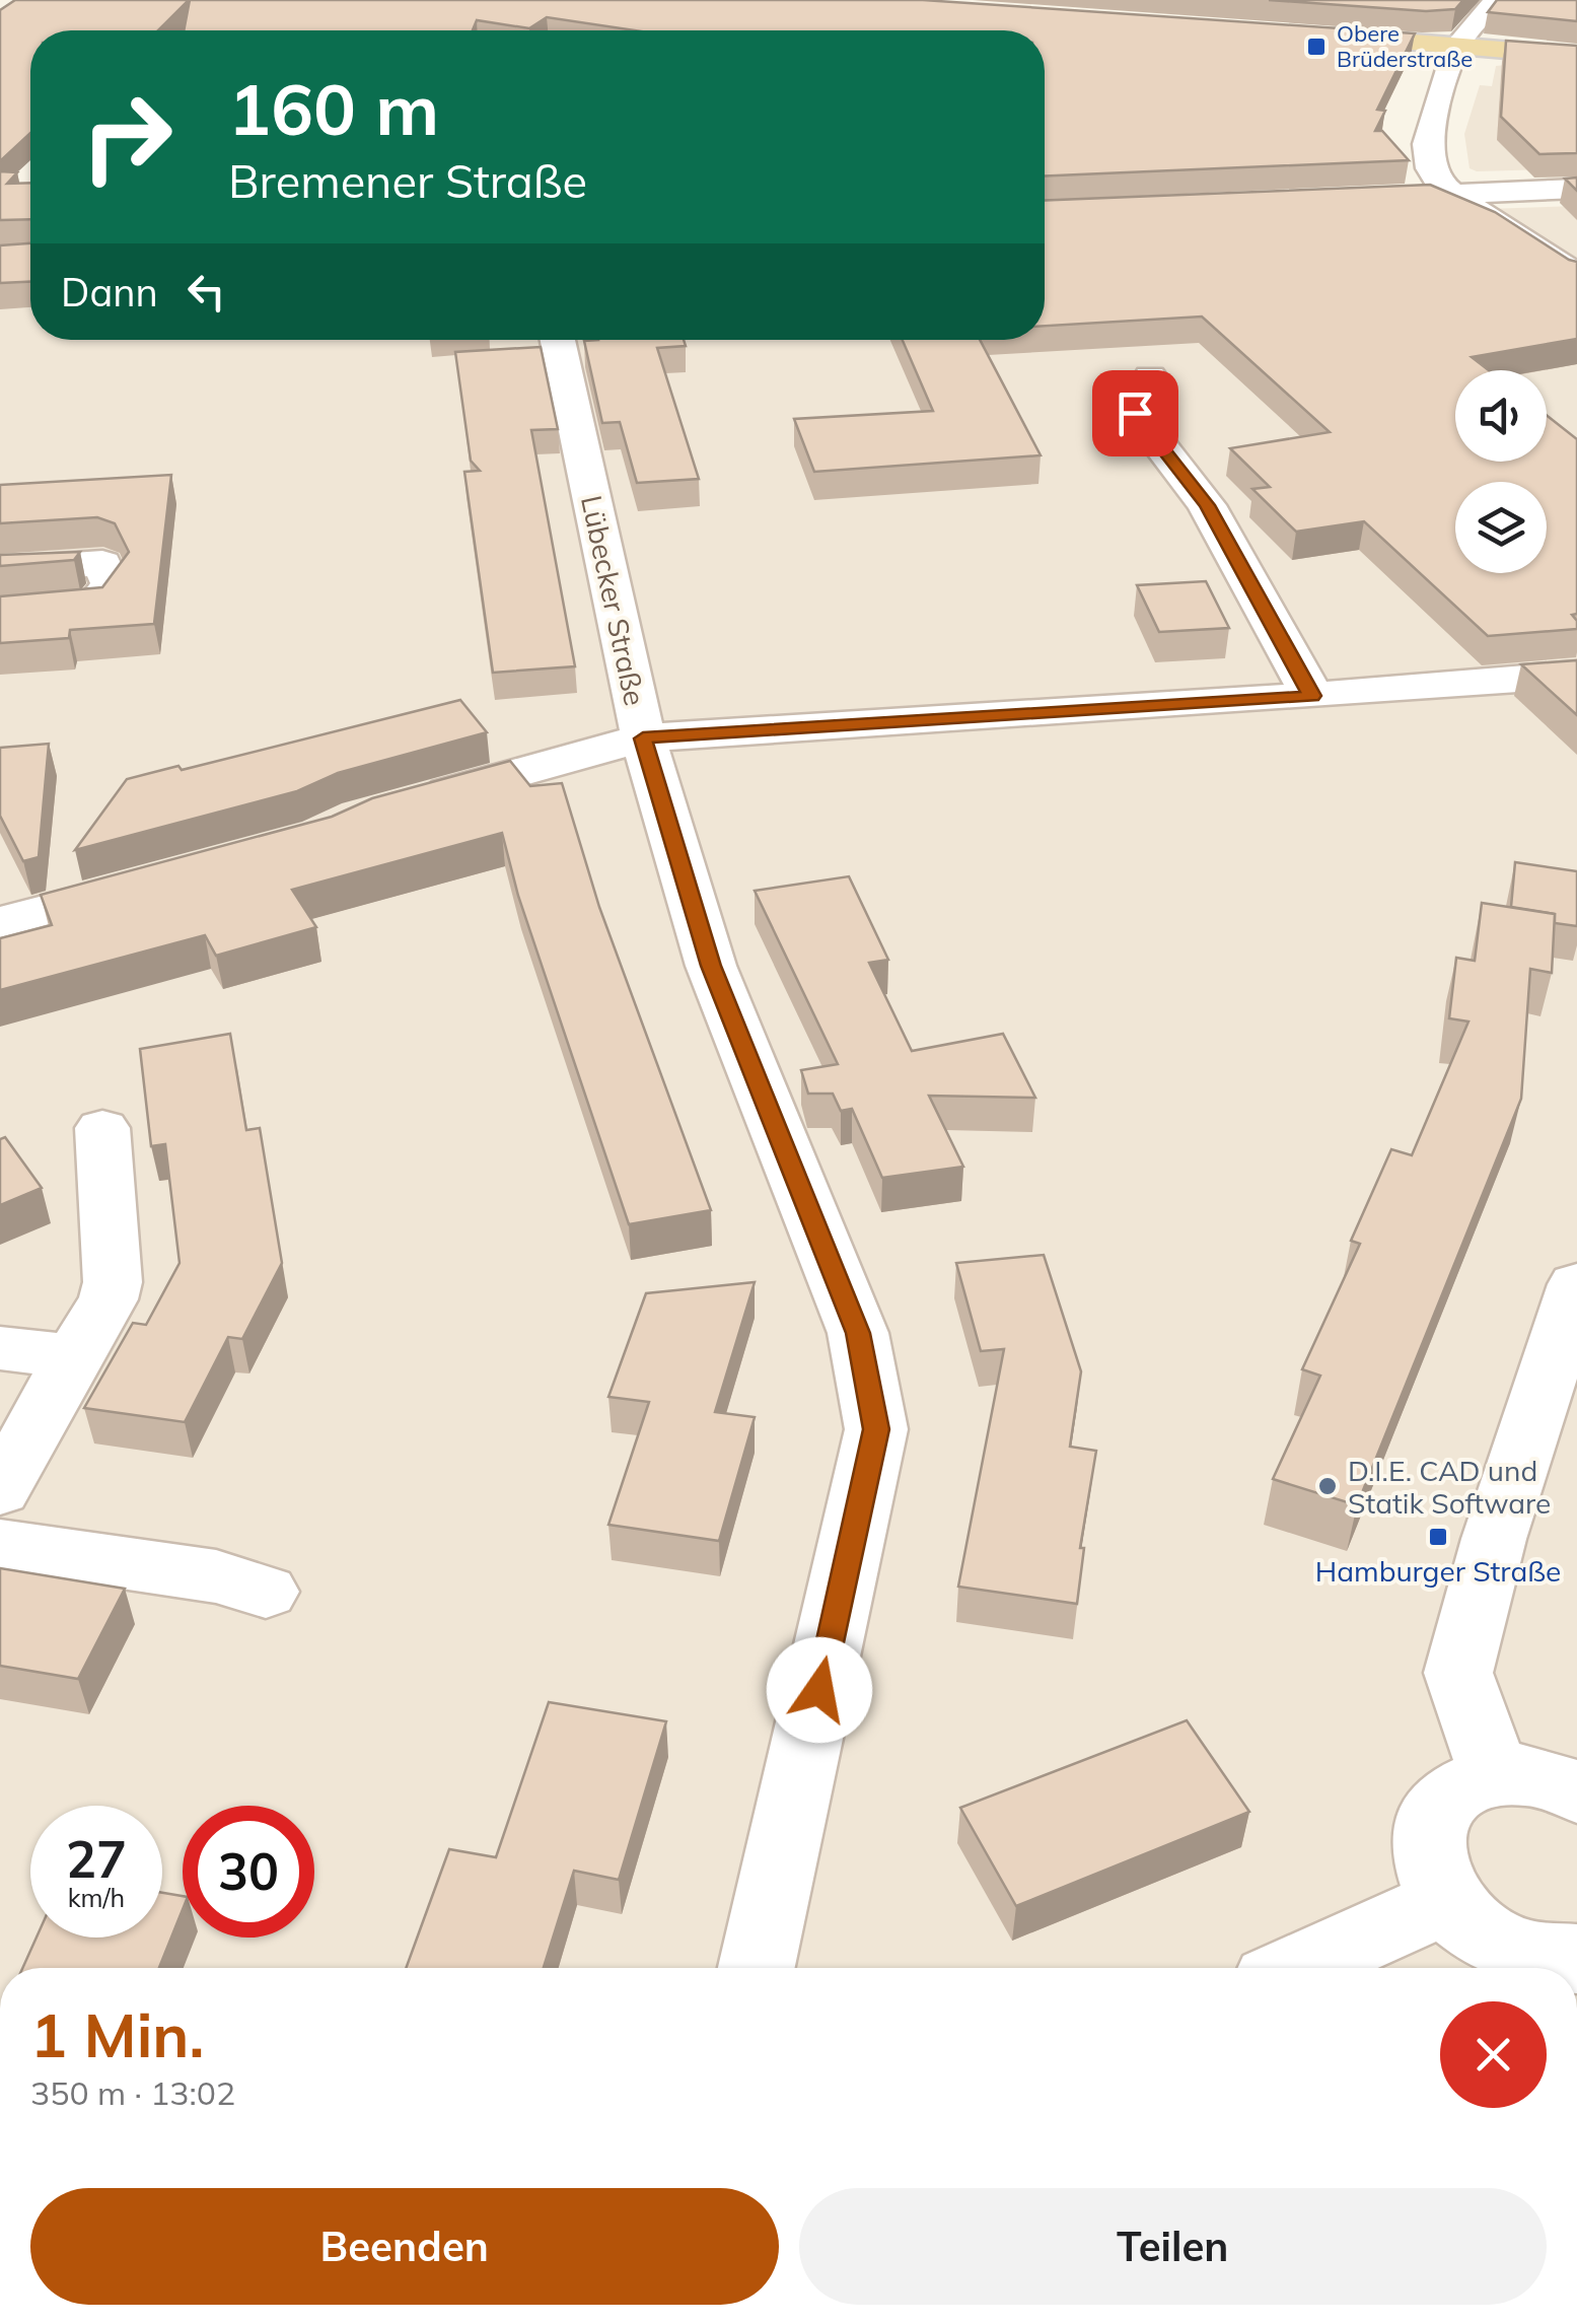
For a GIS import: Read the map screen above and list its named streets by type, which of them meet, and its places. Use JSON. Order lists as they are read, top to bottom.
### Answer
{
  "streets": {
    "street": ["Lübecker Straße"]
  },
  "places": {
    "transit": ["Obere Brüderstraße", "Hamburger Straße"],
    "other": ["D.I.E. CAD und Statik Software"]
  },
  "page": {
    "turn": ["160 m", "Bremener Straße"],
    "then": "Dann",
    "speed": "27 km/h",
    "limit": "30",
    "heading": ["1 Min.", "350 m · 13:02"],
    "buttons": ["Beenden", "Teilen"]
  }
}
